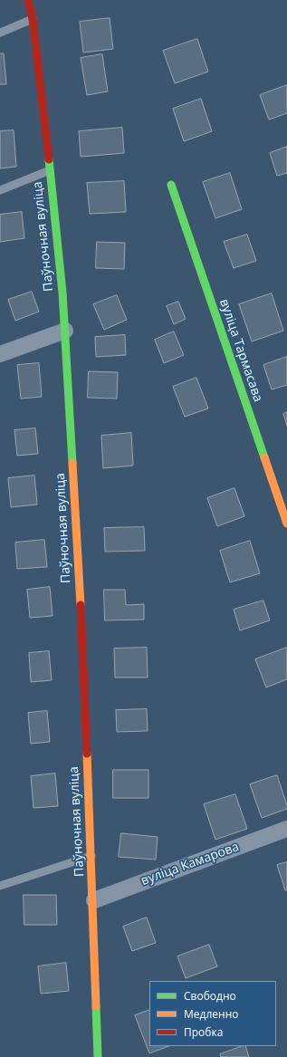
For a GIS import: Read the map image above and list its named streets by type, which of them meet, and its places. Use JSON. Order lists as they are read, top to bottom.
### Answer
{
  "streets": {
    "street": ["Паўночная вуліца", "вуліца Тармасава", "вуліца Камарова"]
  },
  "crossings": [
    ["Паўночная вуліца", "вуліца Камарова"]
  ],
  "legend": ["Свободно", "Медленно", "Пробка"]
}
